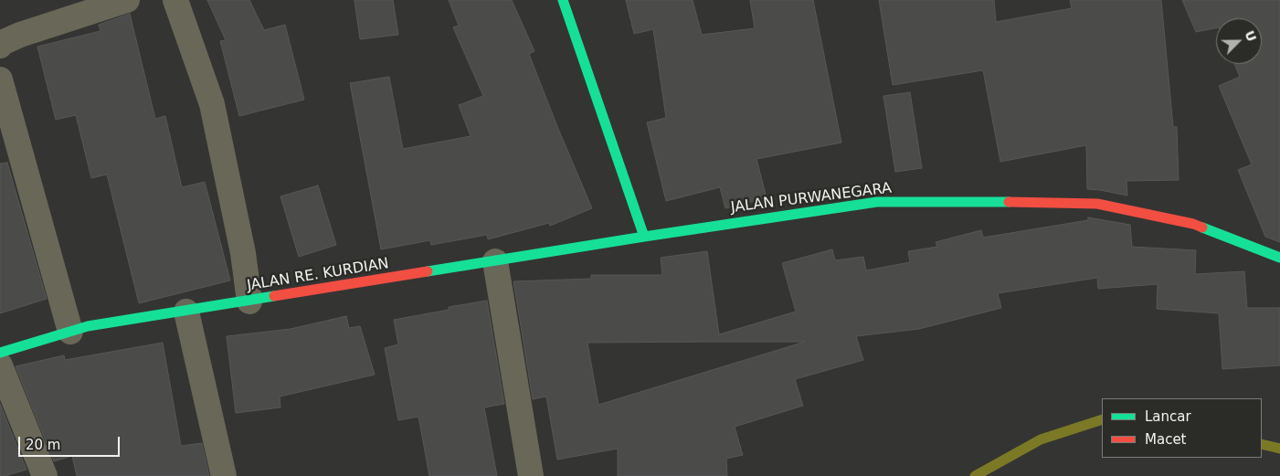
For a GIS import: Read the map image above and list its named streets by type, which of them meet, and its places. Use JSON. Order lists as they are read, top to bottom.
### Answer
{
  "streets": {
    "street": ["JALAN PURWANEGARA", "JALAN RE. KURDIAN"]
  },
  "crossings": [
    ["JALAN PURWANEGARA", "JALAN RE. KURDIAN"]
  ],
  "legend": ["Lancar", "Macet"],
  "scale_bar": "20 m",
  "north": "top right"
}
